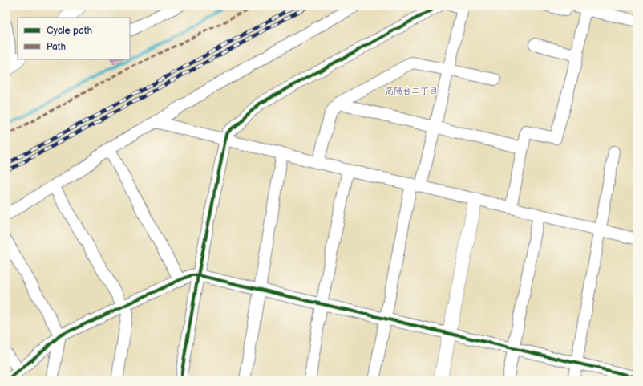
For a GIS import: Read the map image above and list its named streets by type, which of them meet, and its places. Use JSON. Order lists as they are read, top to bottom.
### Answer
{
  "districts": ["高陽台二丁目"],
  "legend": ["Cycle path", "Path"]
}
